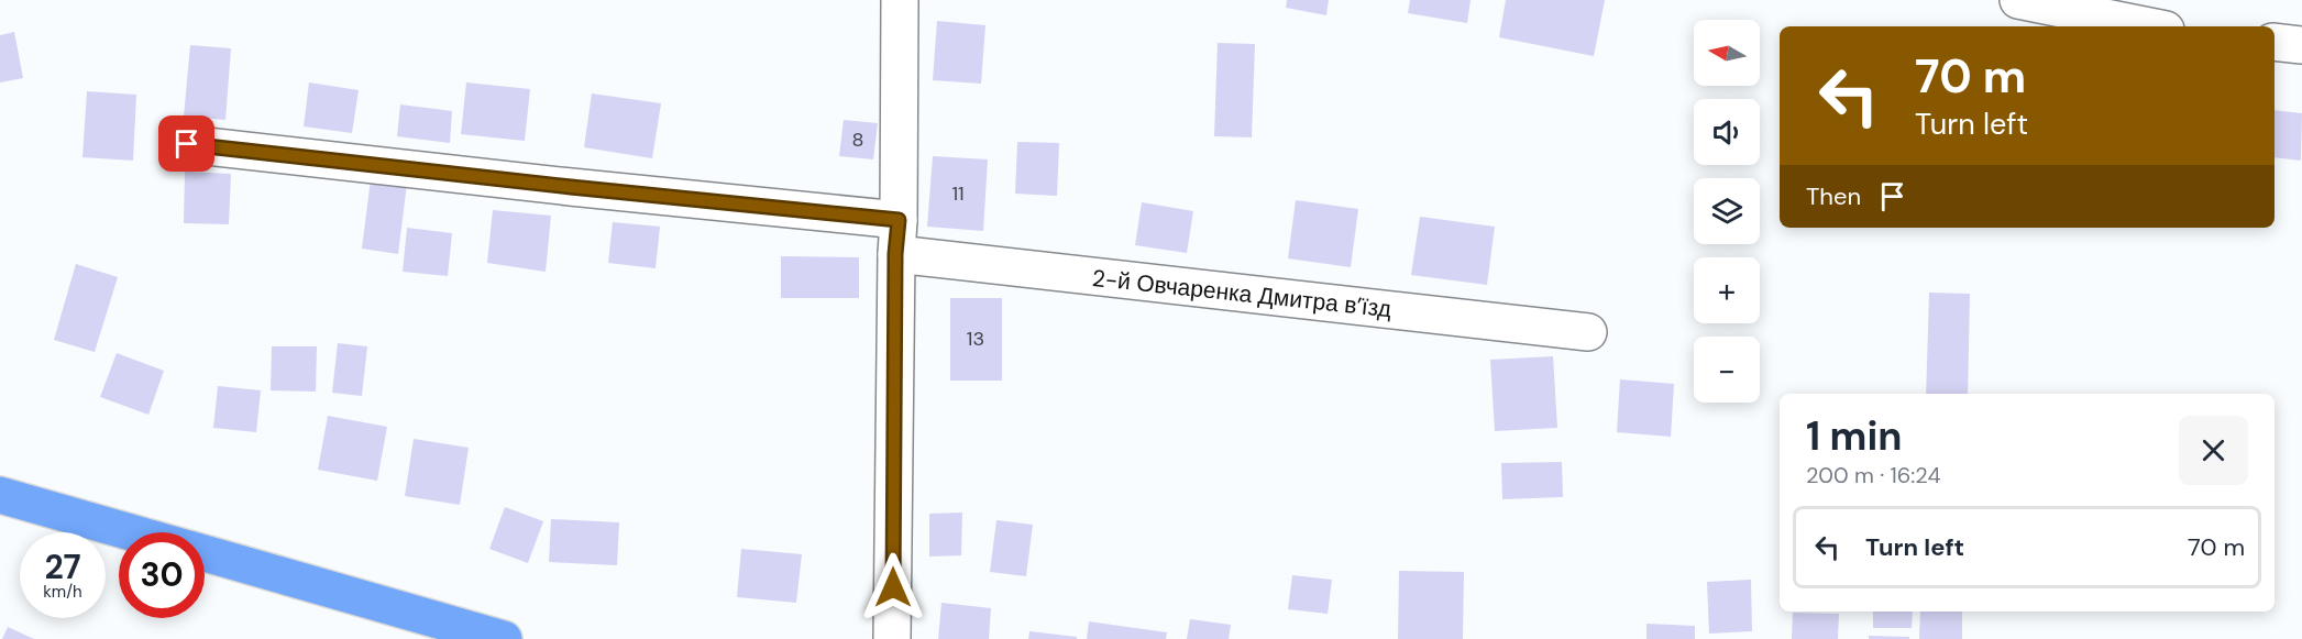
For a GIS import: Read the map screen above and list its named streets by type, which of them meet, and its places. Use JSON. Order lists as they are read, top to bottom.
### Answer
{
  "streets": {
    "street": ["2-й Овчаренка Дмитра в’їзд"]
  },
  "house_numbers": ["8", "11", "13"],
  "north": "left",
  "page": {
    "map_buttons": ["+", "−"],
    "turn": ["70 m", "Turn left"],
    "then": "Then",
    "heading": ["1 min", "200 m · 16:24"],
    "list": [
      {
        "name": "Turn left",
        "value": "70 m"
      }
    ],
    "speed": "27 km/h",
    "limit": "30"
  }
}
